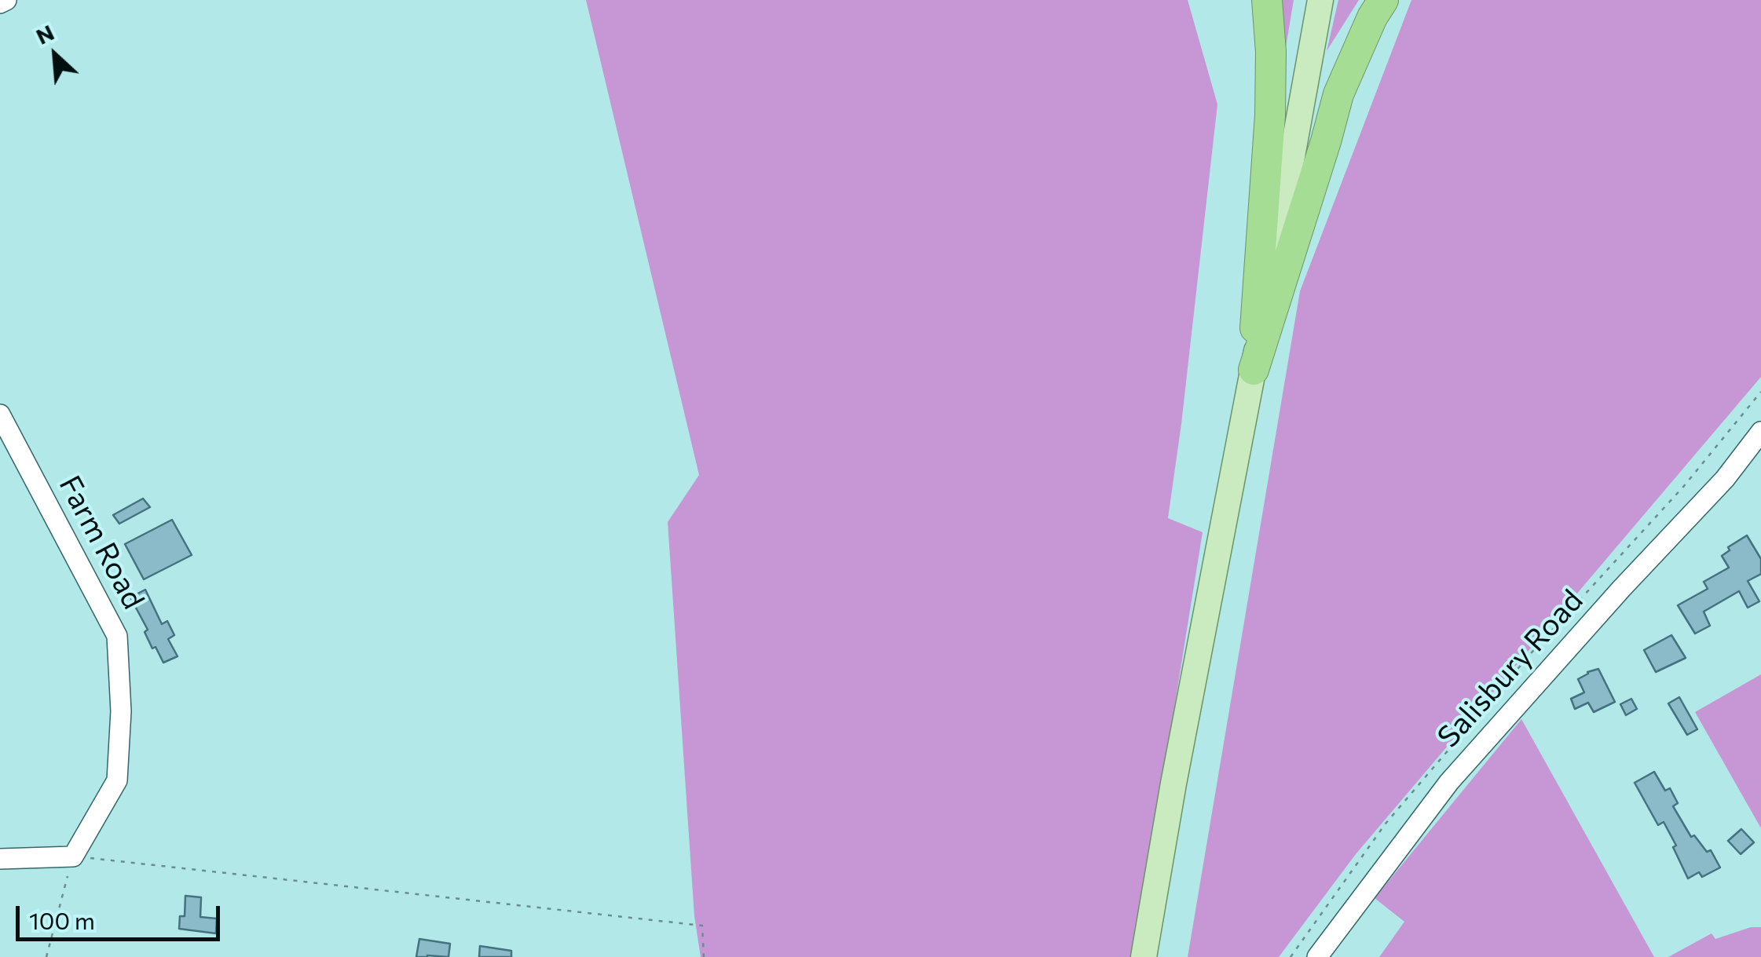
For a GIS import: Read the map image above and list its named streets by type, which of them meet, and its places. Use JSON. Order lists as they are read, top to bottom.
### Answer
{
  "streets": {
    "street": ["Farm Road", "Salisbury Road"]
  },
  "scale_bar": "100 m",
  "north": "top left"
}
